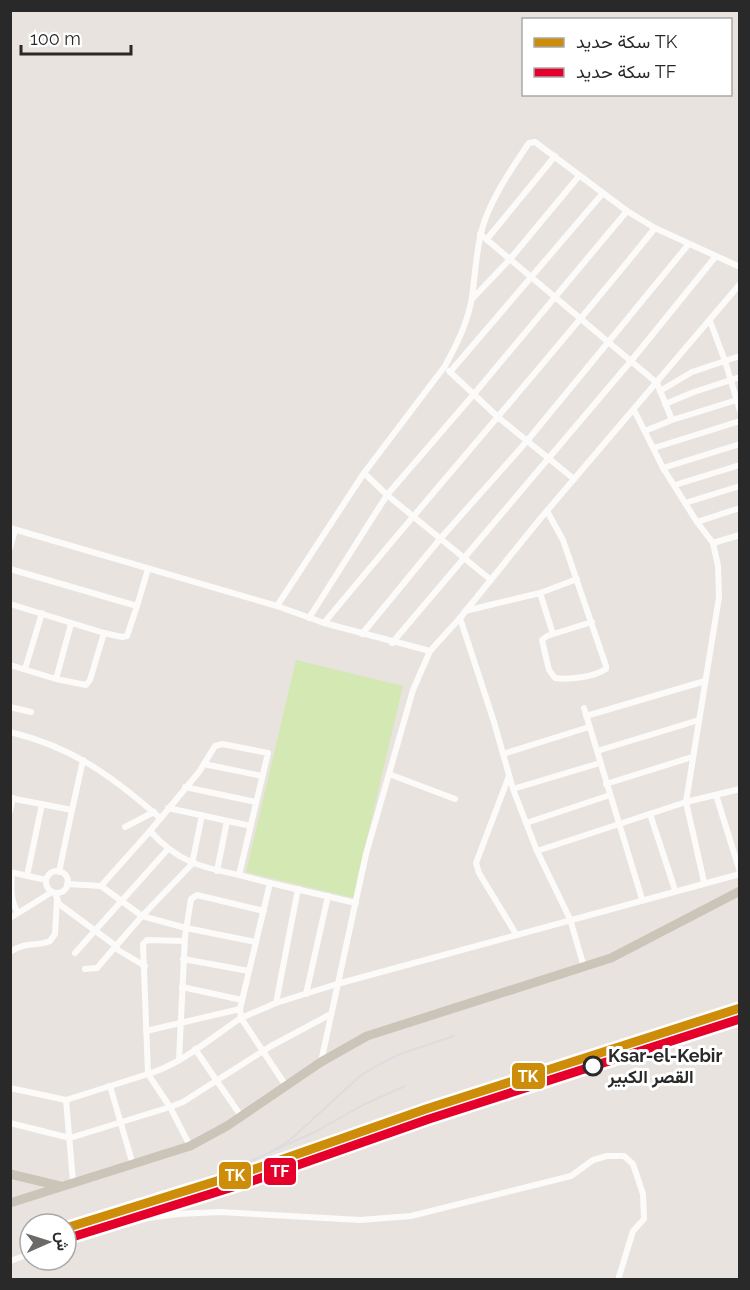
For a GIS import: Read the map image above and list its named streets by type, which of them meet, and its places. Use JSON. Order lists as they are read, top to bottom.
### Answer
{
  "places": ["Ksar-el-Kebir القصر الكبير"],
  "lines": ["rail line TK", "rail line TF"],
  "legend": ["سكة حديد TK", "سكة حديد TF"],
  "scale_bar": "100 m",
  "north": "right"
}
